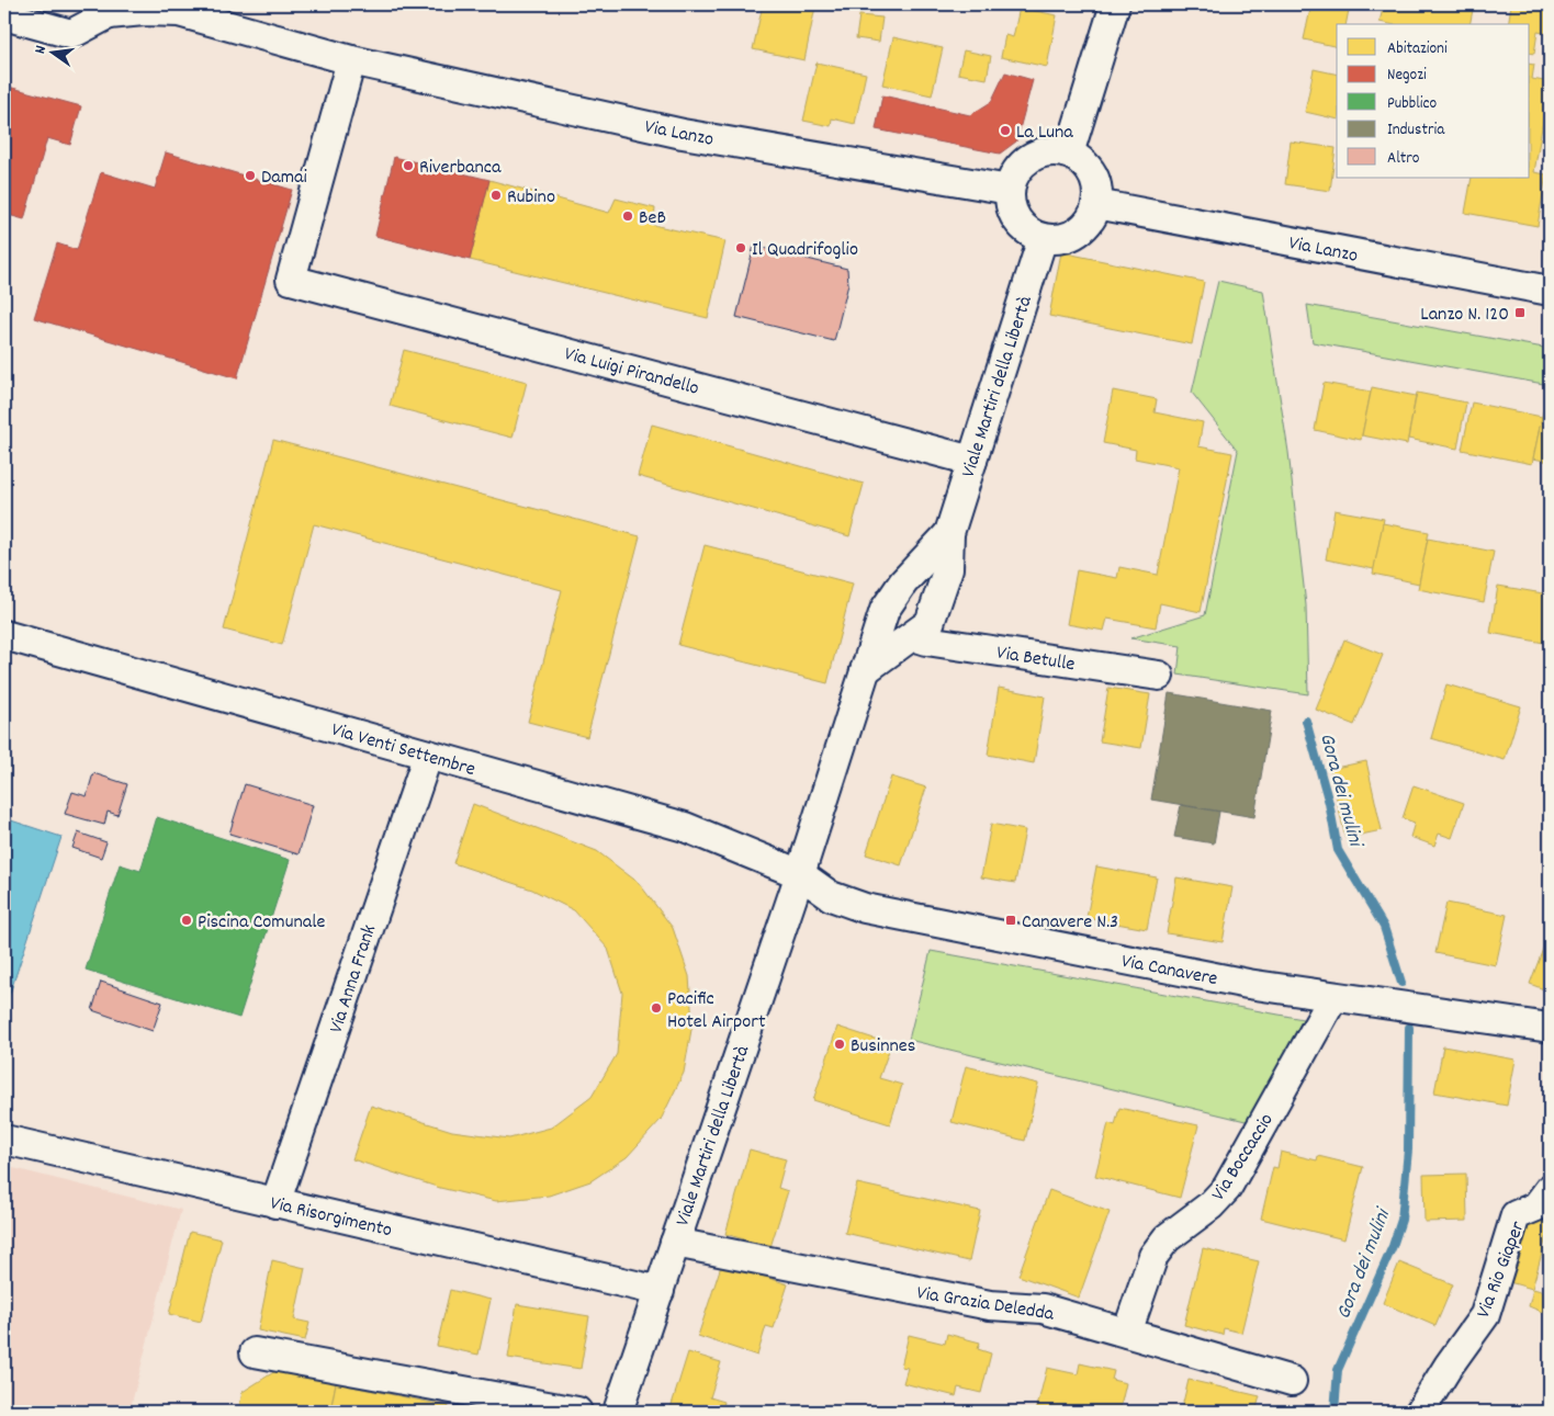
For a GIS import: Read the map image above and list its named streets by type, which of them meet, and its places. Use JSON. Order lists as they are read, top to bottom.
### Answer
{
  "streets": {
    "street": [
      "Via Lanzo",
      "Via Luigi Pirandello",
      "Viale Martiri della Libertà",
      "Via Betulle",
      "Via Venti Settembre",
      "Via Canavere",
      "Via Anna Frank",
      "Via Boccaccio",
      "Via Risorgimento",
      "Via Rio Giaper",
      "Via Grazia Deledda"
    ]
  },
  "crossings": [
    ["Via Lanzo", "Via Luigi Pirandello"],
    ["Via Lanzo", "Viale Martiri della Libertà"],
    ["Via Luigi Pirandello", "Viale Martiri della Libertà"],
    ["Viale Martiri della Libertà", "Via Betulle"],
    ["Viale Martiri della Libertà", "Via Venti Settembre"],
    ["Viale Martiri della Libertà", "Via Canavere"],
    ["Viale Martiri della Libertà", "Via Risorgimento"],
    ["Viale Martiri della Libertà", "Via Grazia Deledda"],
    ["Via Venti Settembre", "Via Canavere"],
    ["Via Venti Settembre", "Via Anna Frank"],
    ["Via Canavere", "Via Boccaccio"],
    ["Via Anna Frank", "Via Risorgimento"],
    ["Via Boccaccio", "Via Grazia Deledda"]
  ],
  "water": ["Gora dei mulini"],
  "places": {
    "other": [
      "La Luna",
      "Riverbanca",
      "Damai",
      "Rubino",
      "BeB",
      "Il Quadrifoglio",
      "Piscina Comunale",
      "Pacific Hotel Airport",
      "Businnes"
    ],
    "transit": ["Lanzo N. 120", "Canavere N.3"]
  },
  "legend": [
    "Abitazioni",
    "Negozi",
    "Pubblico",
    "Industria",
    "Altro"
  ],
  "north": "left"
}
